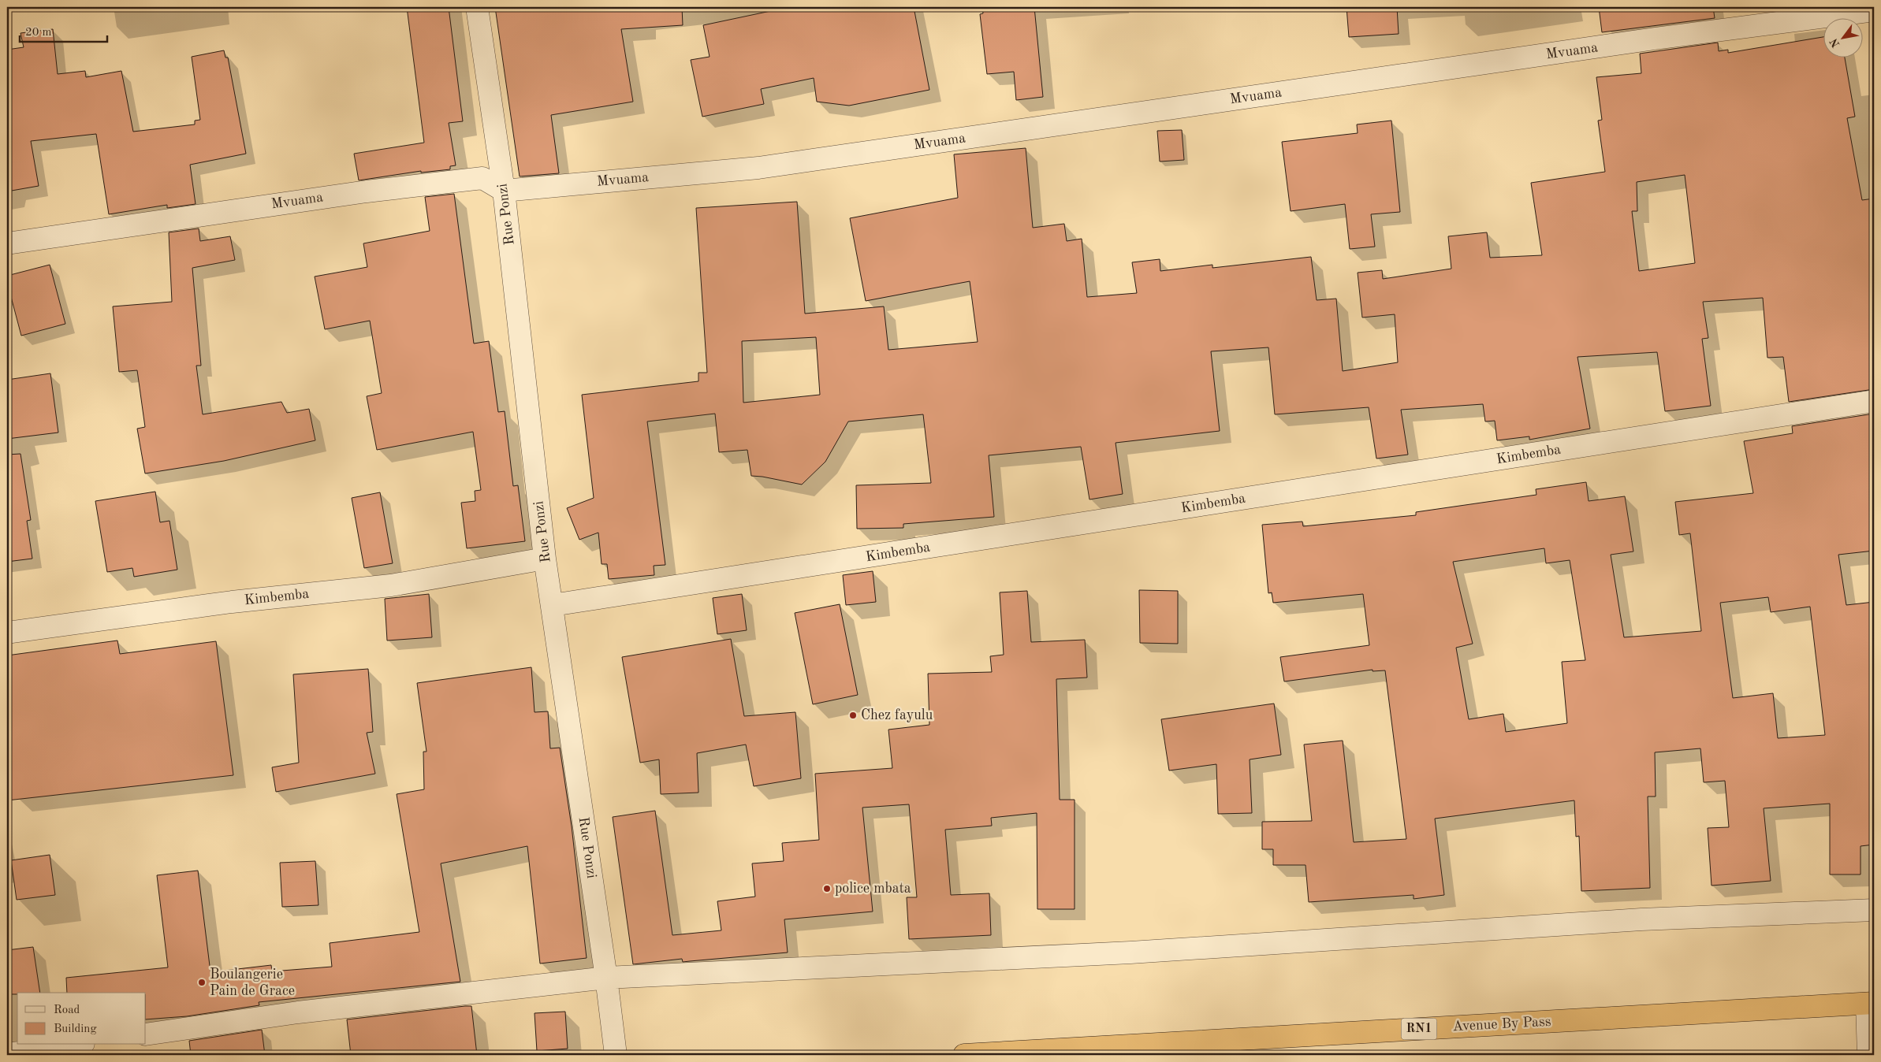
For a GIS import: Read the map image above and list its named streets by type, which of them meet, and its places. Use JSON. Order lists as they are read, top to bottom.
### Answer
{
  "streets": {
    "highway": ["Avenue By Pass", "RN1"],
    "street": ["Mvuama", "Rue Ponzi", "Kimbemba"]
  },
  "crossings": [
    ["Mvuama", "Rue Ponzi"],
    ["Rue Ponzi", "Kimbemba"]
  ],
  "places": ["Chez fayulu", "police mbata", "Boulangerie Pain de Grace"],
  "legend": ["Road", "Building"],
  "scale_bar": "20 m",
  "north": "bottom left"
}
